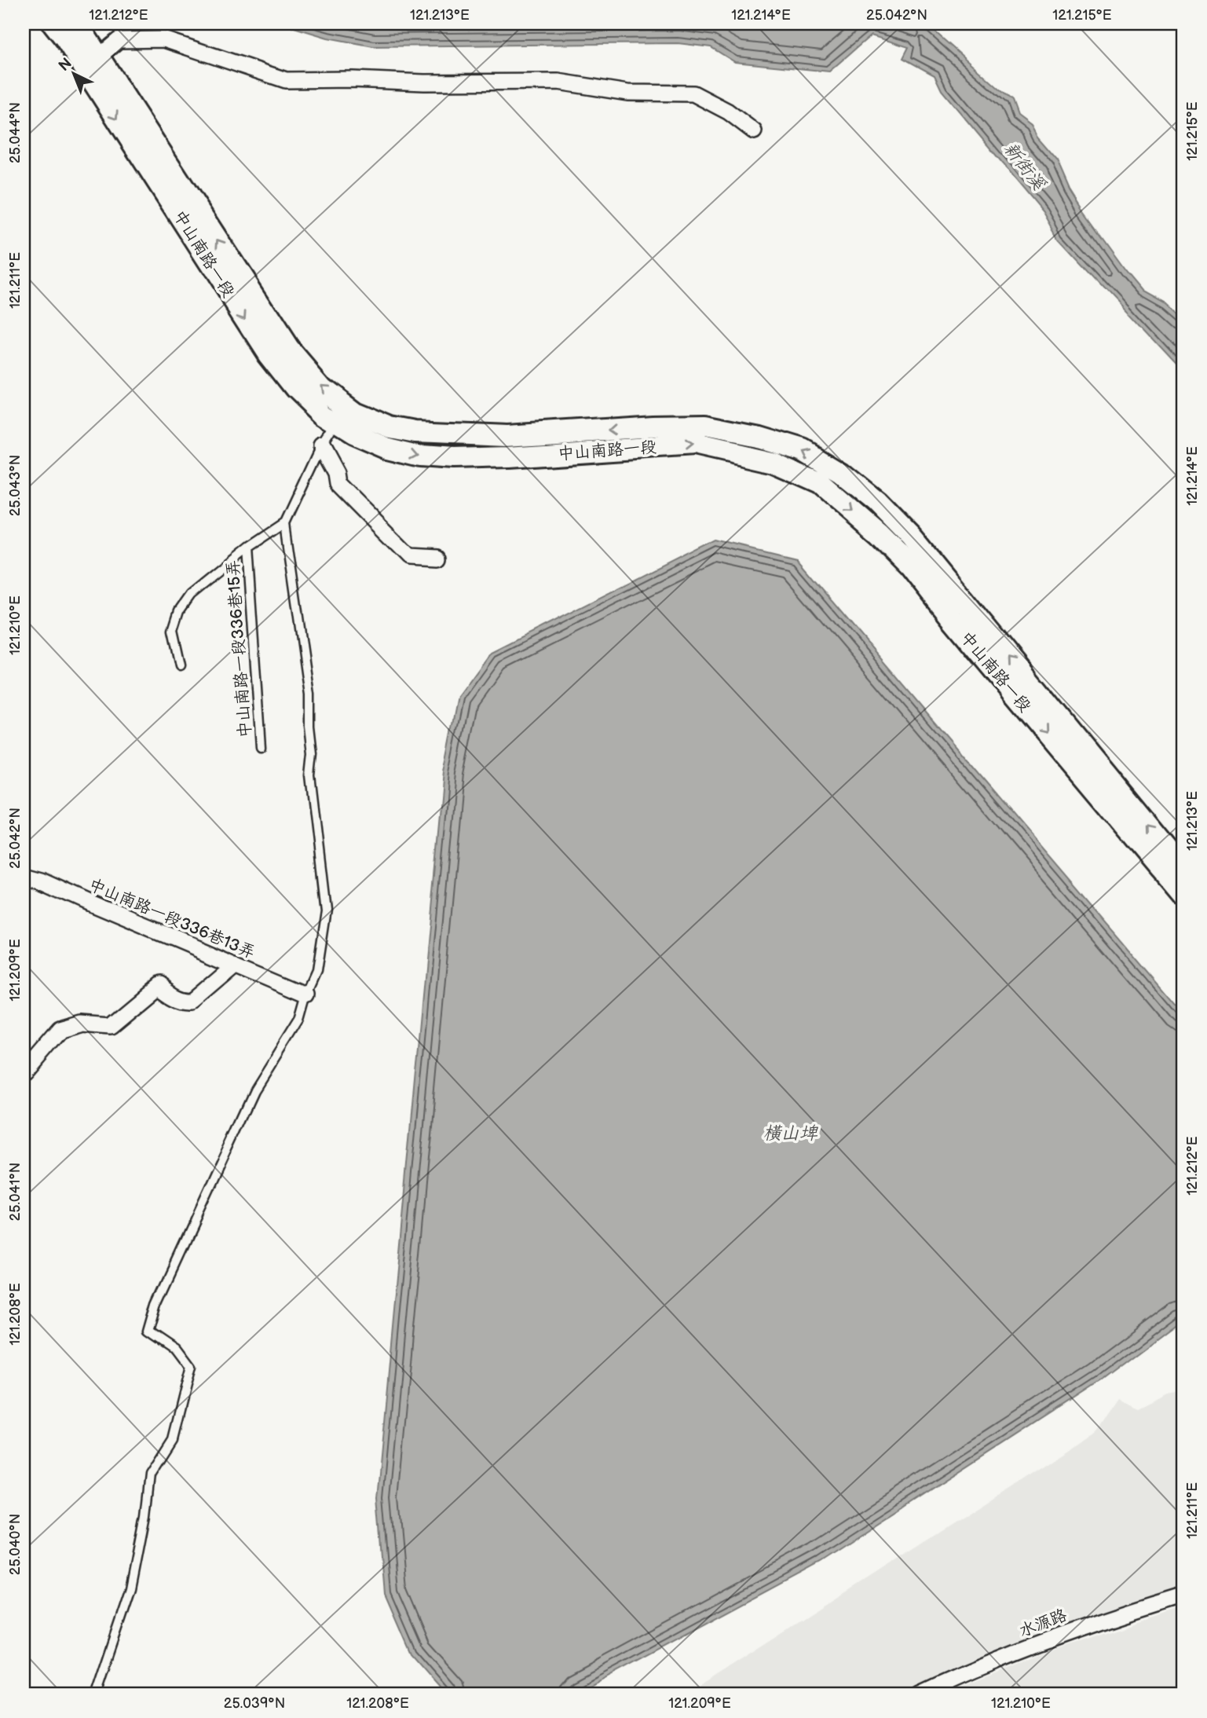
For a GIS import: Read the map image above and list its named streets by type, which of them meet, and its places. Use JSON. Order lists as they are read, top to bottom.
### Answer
{
  "streets": {
    "main road": ["中山南路一段"],
    "street": ["中山南路一段336巷13弄", "水源路"],
    "lane": ["中山南路一段336巷15弄"]
  },
  "water": ["新街溪", "橫山埤"],
  "north": "top left",
  "coordinates": [
    "121.212°E",
    "121.213°E",
    "121.214°E",
    "25.042°N",
    "121.215°E",
    "25.044°N",
    "121.211°E",
    "25.043°N",
    "121.210°E",
    "121.209°E",
    "25.041°N",
    "121.208°E",
    "25.040°N",
    "25.039°N"
  ]
}
